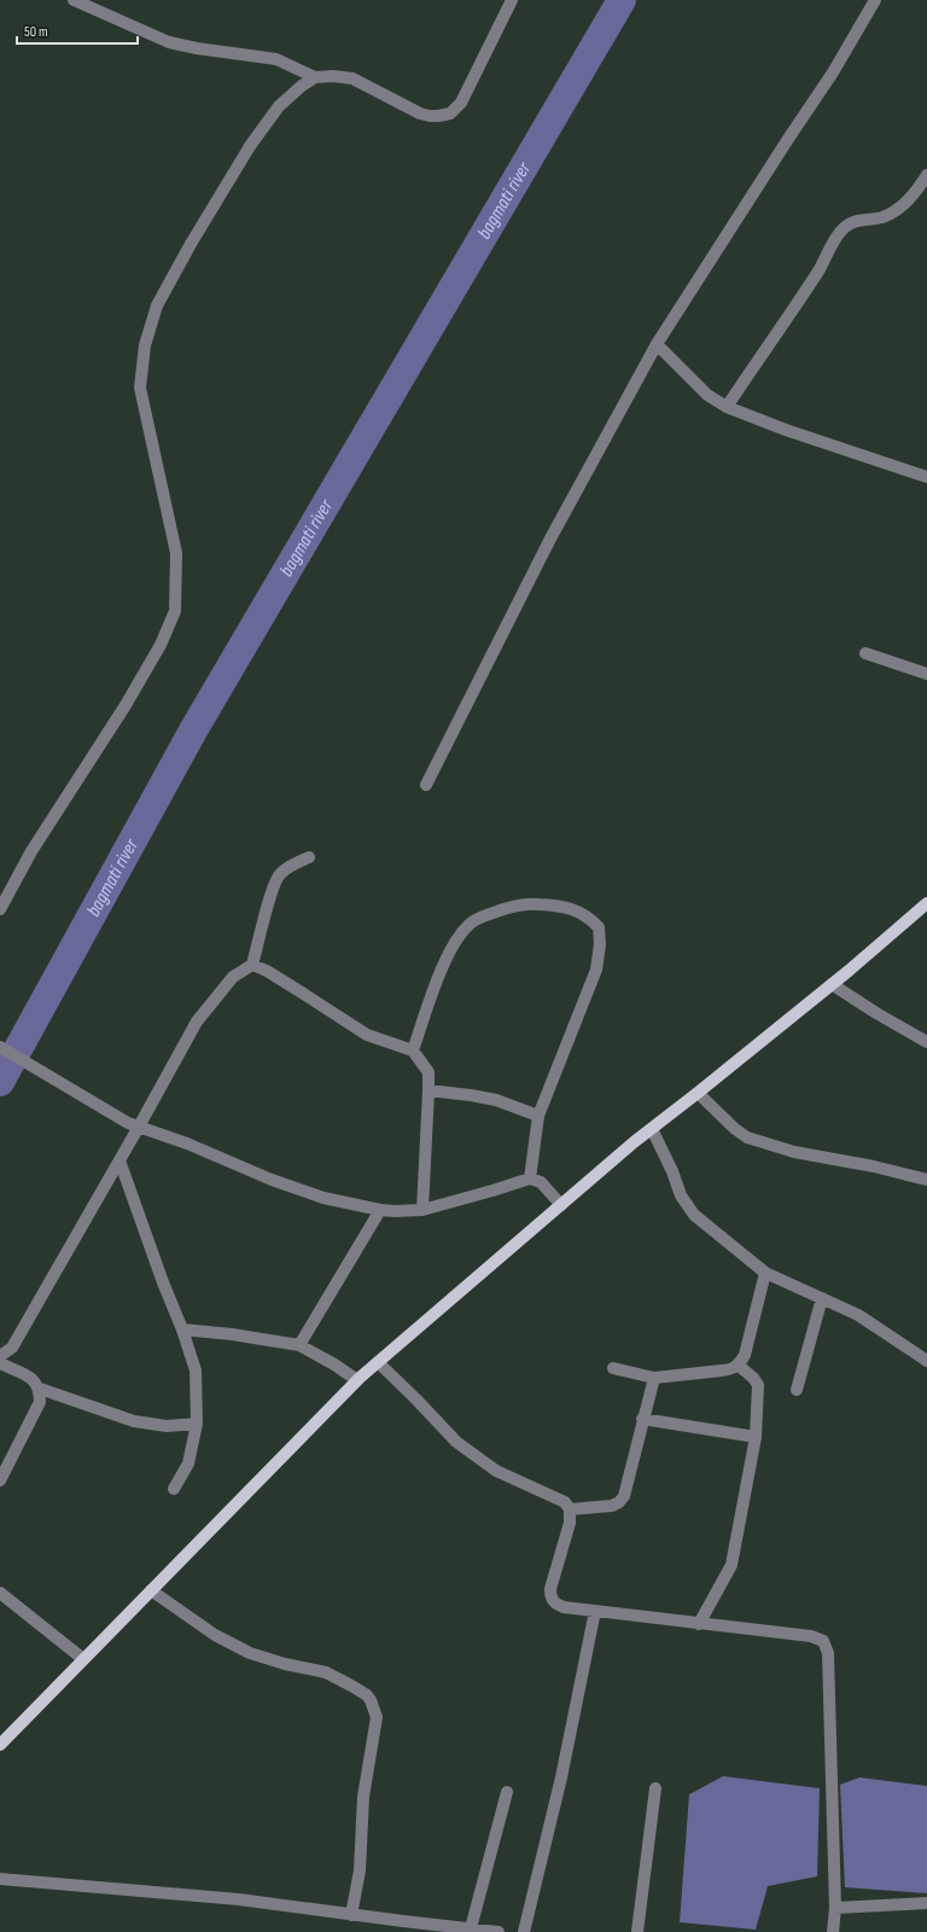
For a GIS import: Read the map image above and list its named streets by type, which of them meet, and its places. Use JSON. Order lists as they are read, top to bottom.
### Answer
{
  "water": ["bagmati river"],
  "scale_bar": "50 m"
}
